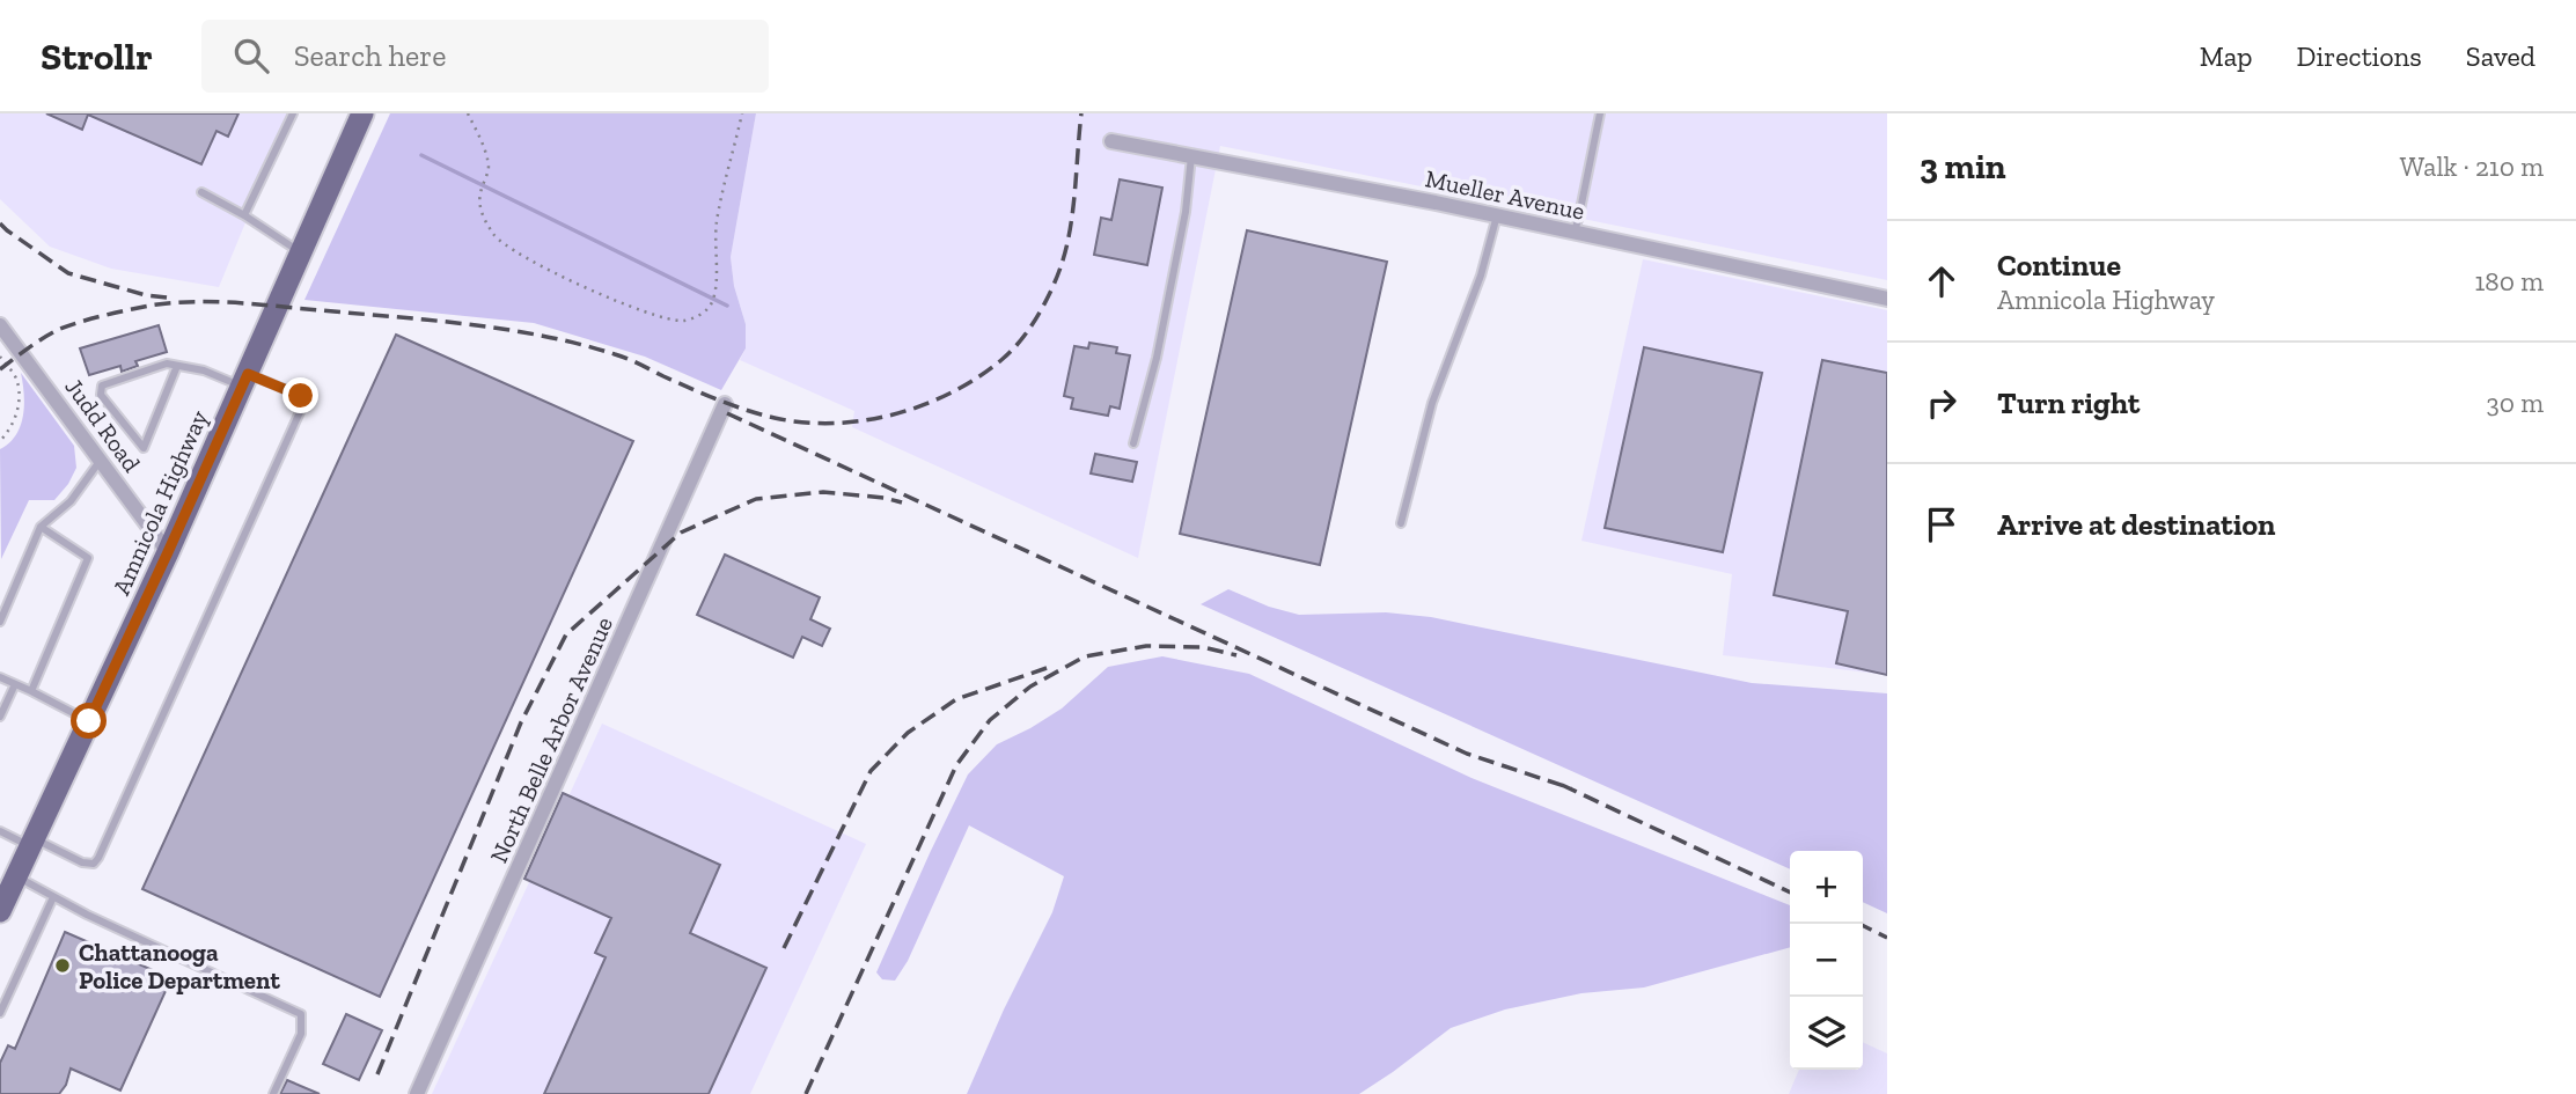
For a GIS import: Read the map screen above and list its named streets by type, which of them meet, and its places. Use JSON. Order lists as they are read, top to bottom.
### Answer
{
  "streets": {
    "main road": ["Amnicola Highway"],
    "street": ["Mueller Avenue", "Judd Road", "North Belle Arbor Avenue"]
  },
  "crossings": [
    ["Judd Road", "Amnicola Highway"]
  ],
  "places": ["Chattanooga Police Department"],
  "page": {
    "header": "Strollr",
    "search": "Search here",
    "nav": ["Map", "Directions", "Saved"],
    "heading": ["3 min", "Walk · 210 m"],
    "list": [
      ["Continue", "Amnicola Highway", "180 m"],
      ["Turn right", "30 m"],
      "Arrive at destination"
    ],
    "map_buttons": ["+", "−"]
  }
}
